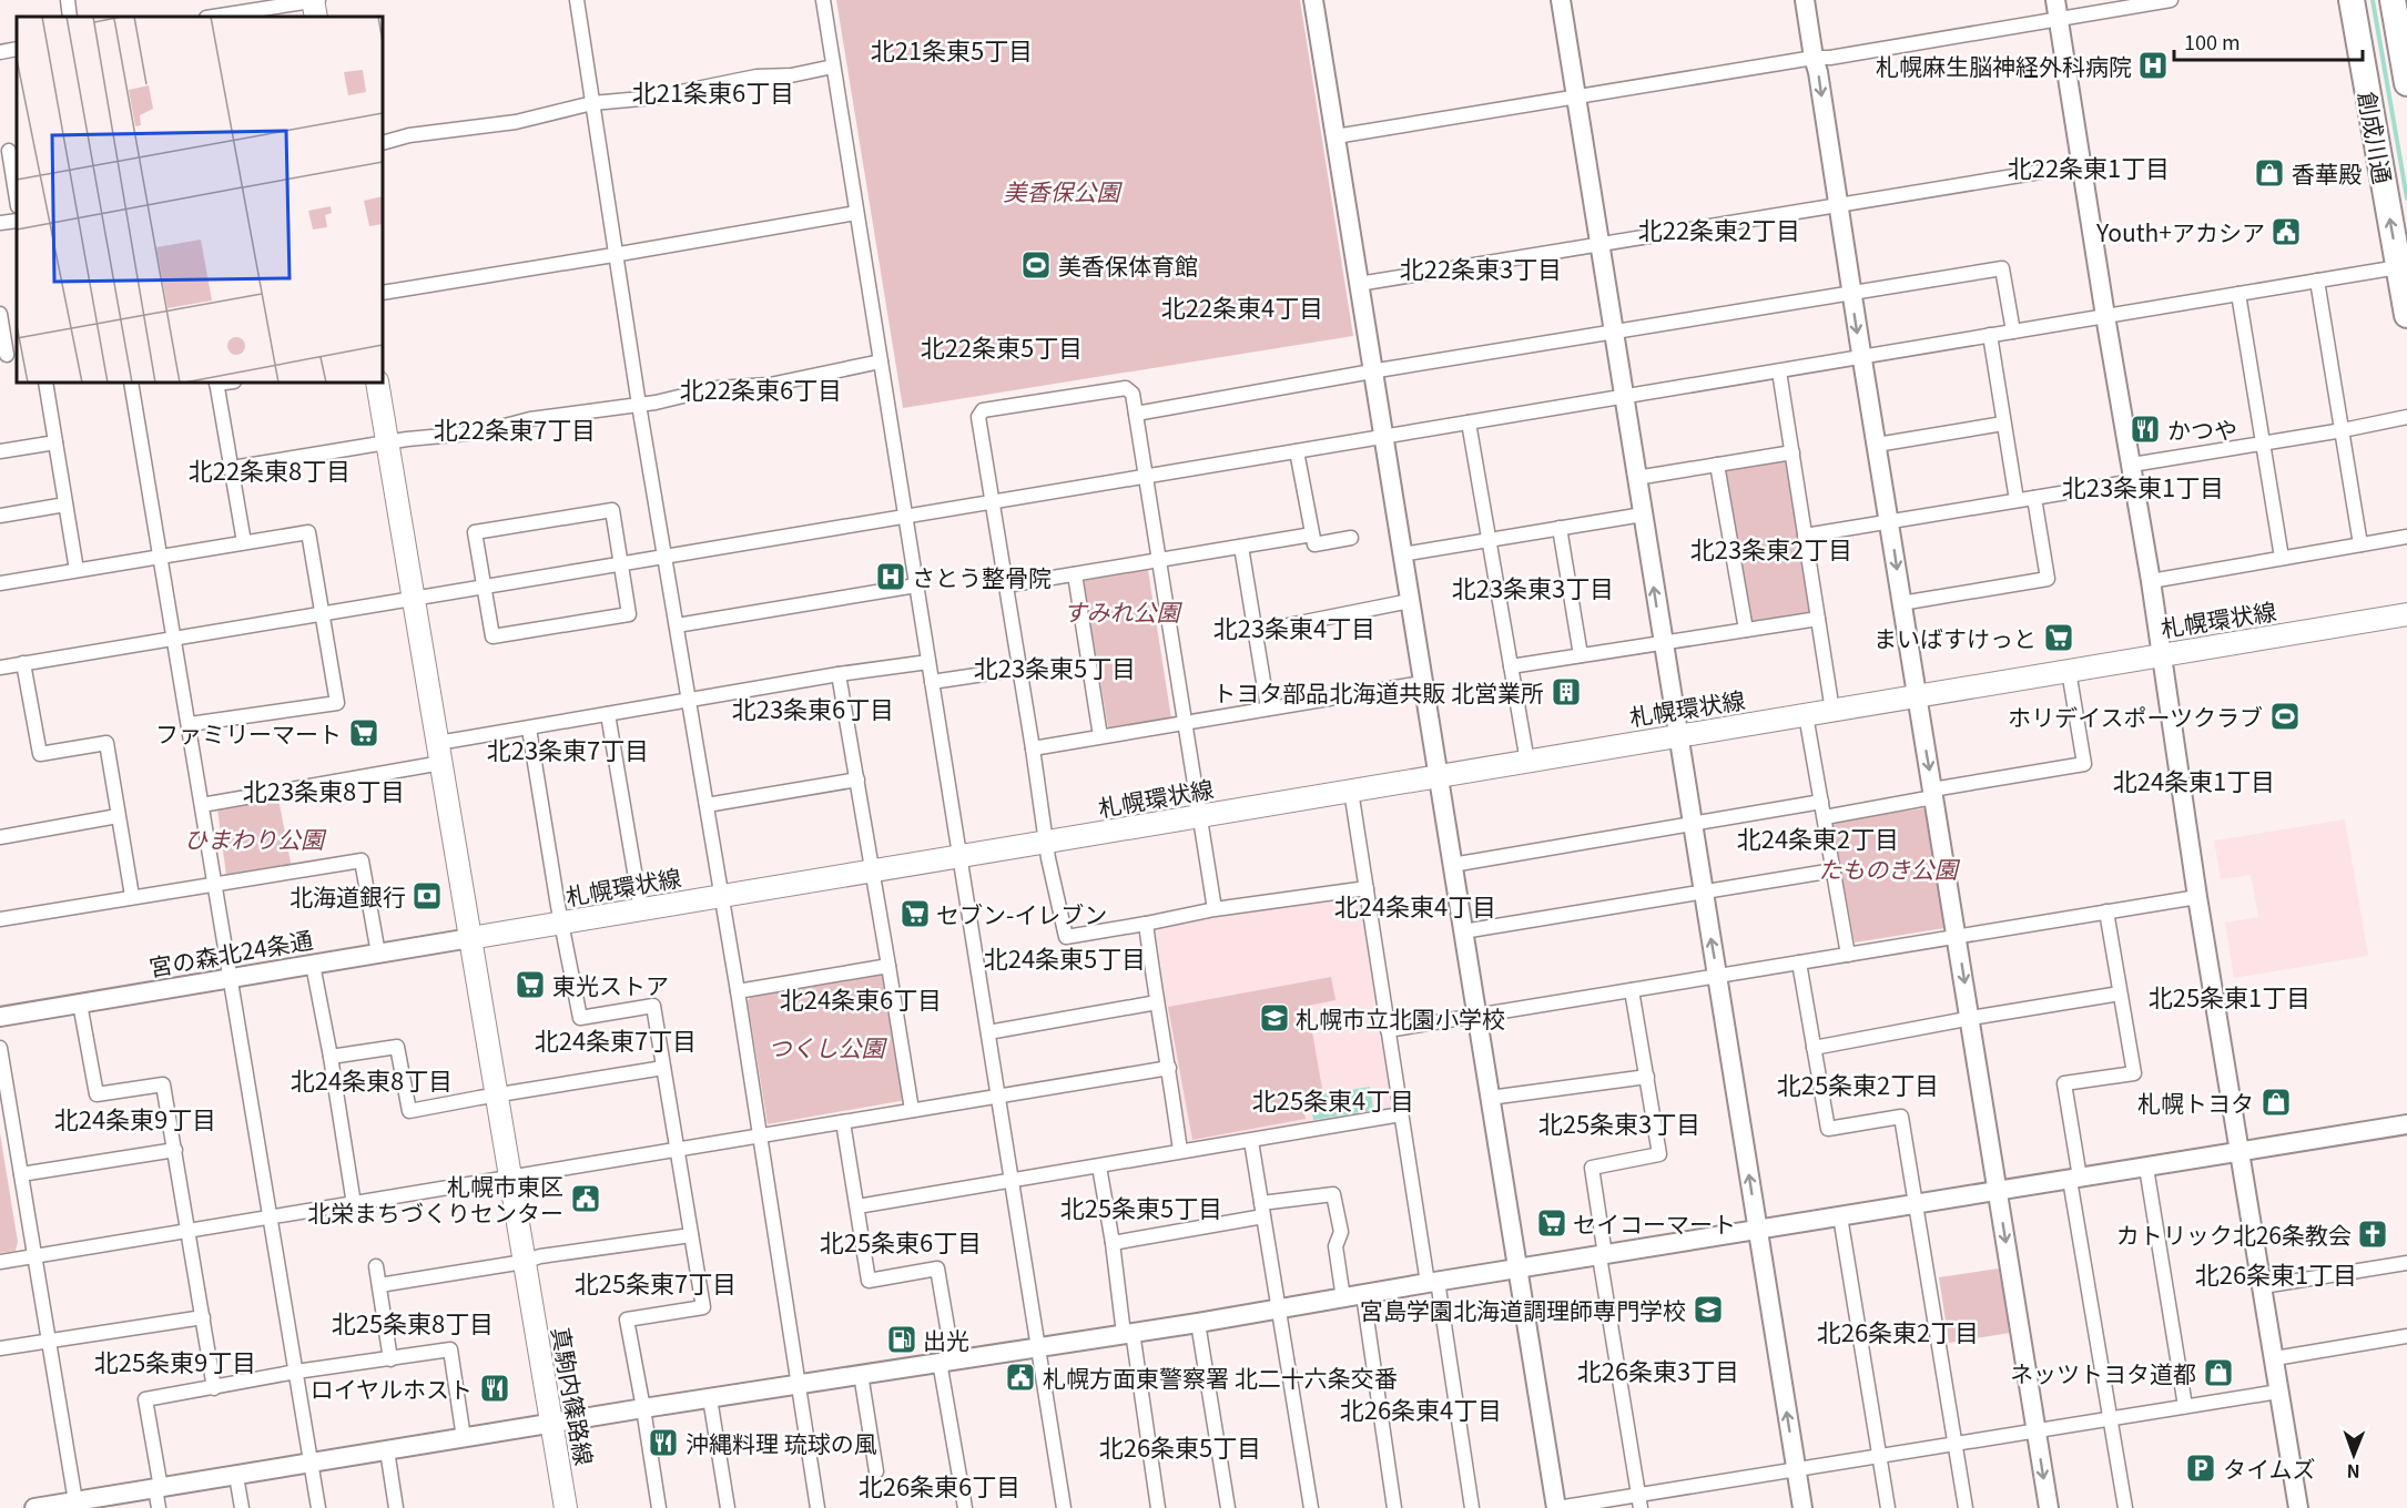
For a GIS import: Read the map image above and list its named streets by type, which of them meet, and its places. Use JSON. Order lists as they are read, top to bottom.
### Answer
{
  "streets": {
    "highway": ["創成川通"],
    "main road": ["札幌環状線", "真駒内篠路線"],
    "street": ["宮の森北24条通"]
  },
  "crossings": [
    ["札幌環状線", "宮の森北24条通"],
    ["札幌環状線", "真駒内篠路線"],
    ["宮の森北24条通", "真駒内篠路線"]
  ],
  "districts": [
    "北21条東5丁目",
    "北21条東6丁目",
    "北22条東1丁目",
    "北22条東2丁目",
    "北22条東3丁目",
    "北22条東4丁目",
    "北22条東5丁目",
    "北22条東6丁目",
    "北22条東7丁目",
    "北22条東8丁目",
    "北23条東1丁目",
    "北23条東2丁目",
    "北23条東3丁目",
    "北23条東4丁目",
    "北23条東5丁目",
    "北23条東6丁目",
    "北23条東7丁目",
    "北24条東1丁目",
    "北23条東8丁目",
    "北24条東2丁目",
    "北24条東4丁目",
    "北24条東5丁目",
    "北25条東1丁目",
    "北24条東6丁目",
    "北24条東7丁目",
    "北24条東8丁目",
    "北25条東2丁目",
    "北25条東4丁目",
    "北24条東9丁目",
    "北25条東3丁目",
    "北25条東5丁目",
    "北25条東6丁目",
    "北26条東1丁目",
    "北25条東7丁目",
    "北25条東8丁目",
    "北26条東2丁目",
    "北25条東9丁目",
    "北26条東3丁目",
    "北26条東4丁目",
    "北26条東5丁目",
    "北26条東6丁目"
  ],
  "parks": [
    "美香保公園",
    "すみれ公園",
    "ひまわり公園",
    "たものき公園",
    "つくし公園"
  ],
  "places": {
    "hospital": ["札幌麻生脳神経外科病院", "さとう整骨院"],
    "shop": ["香華殿", "札幌トヨタ", "ネッツトヨタ道都"],
    "public building": ["Youth+アカシア", "札幌市東区 北栄まちづくりセンター", "札幌方面東警察署 北二十六条交番"],
    "sports": ["美香保体育館", "ホリデイスポーツクラブ"],
    "restaurant": ["かつや", "ロイヤルホスト", "沖縄料理 琉球の風"],
    "supermarket": [
      "まいばすけっと",
      "ファミリーマート",
      "セブン-イレブン",
      "東光ストア",
      "セイコーマート"
    ],
    "building": ["トヨタ部品北海道共販 北営業所"],
    "bank": ["北海道銀行"],
    "school or university": ["札幌市立北園小学校", "宮島学園北海道調理師専門学校"],
    "church": ["カトリック北26条教会"],
    "fuel station": ["出光"],
    "parking": ["タイムズ"]
  },
  "scale_bar": "100 m",
  "north": "bottom"
}
